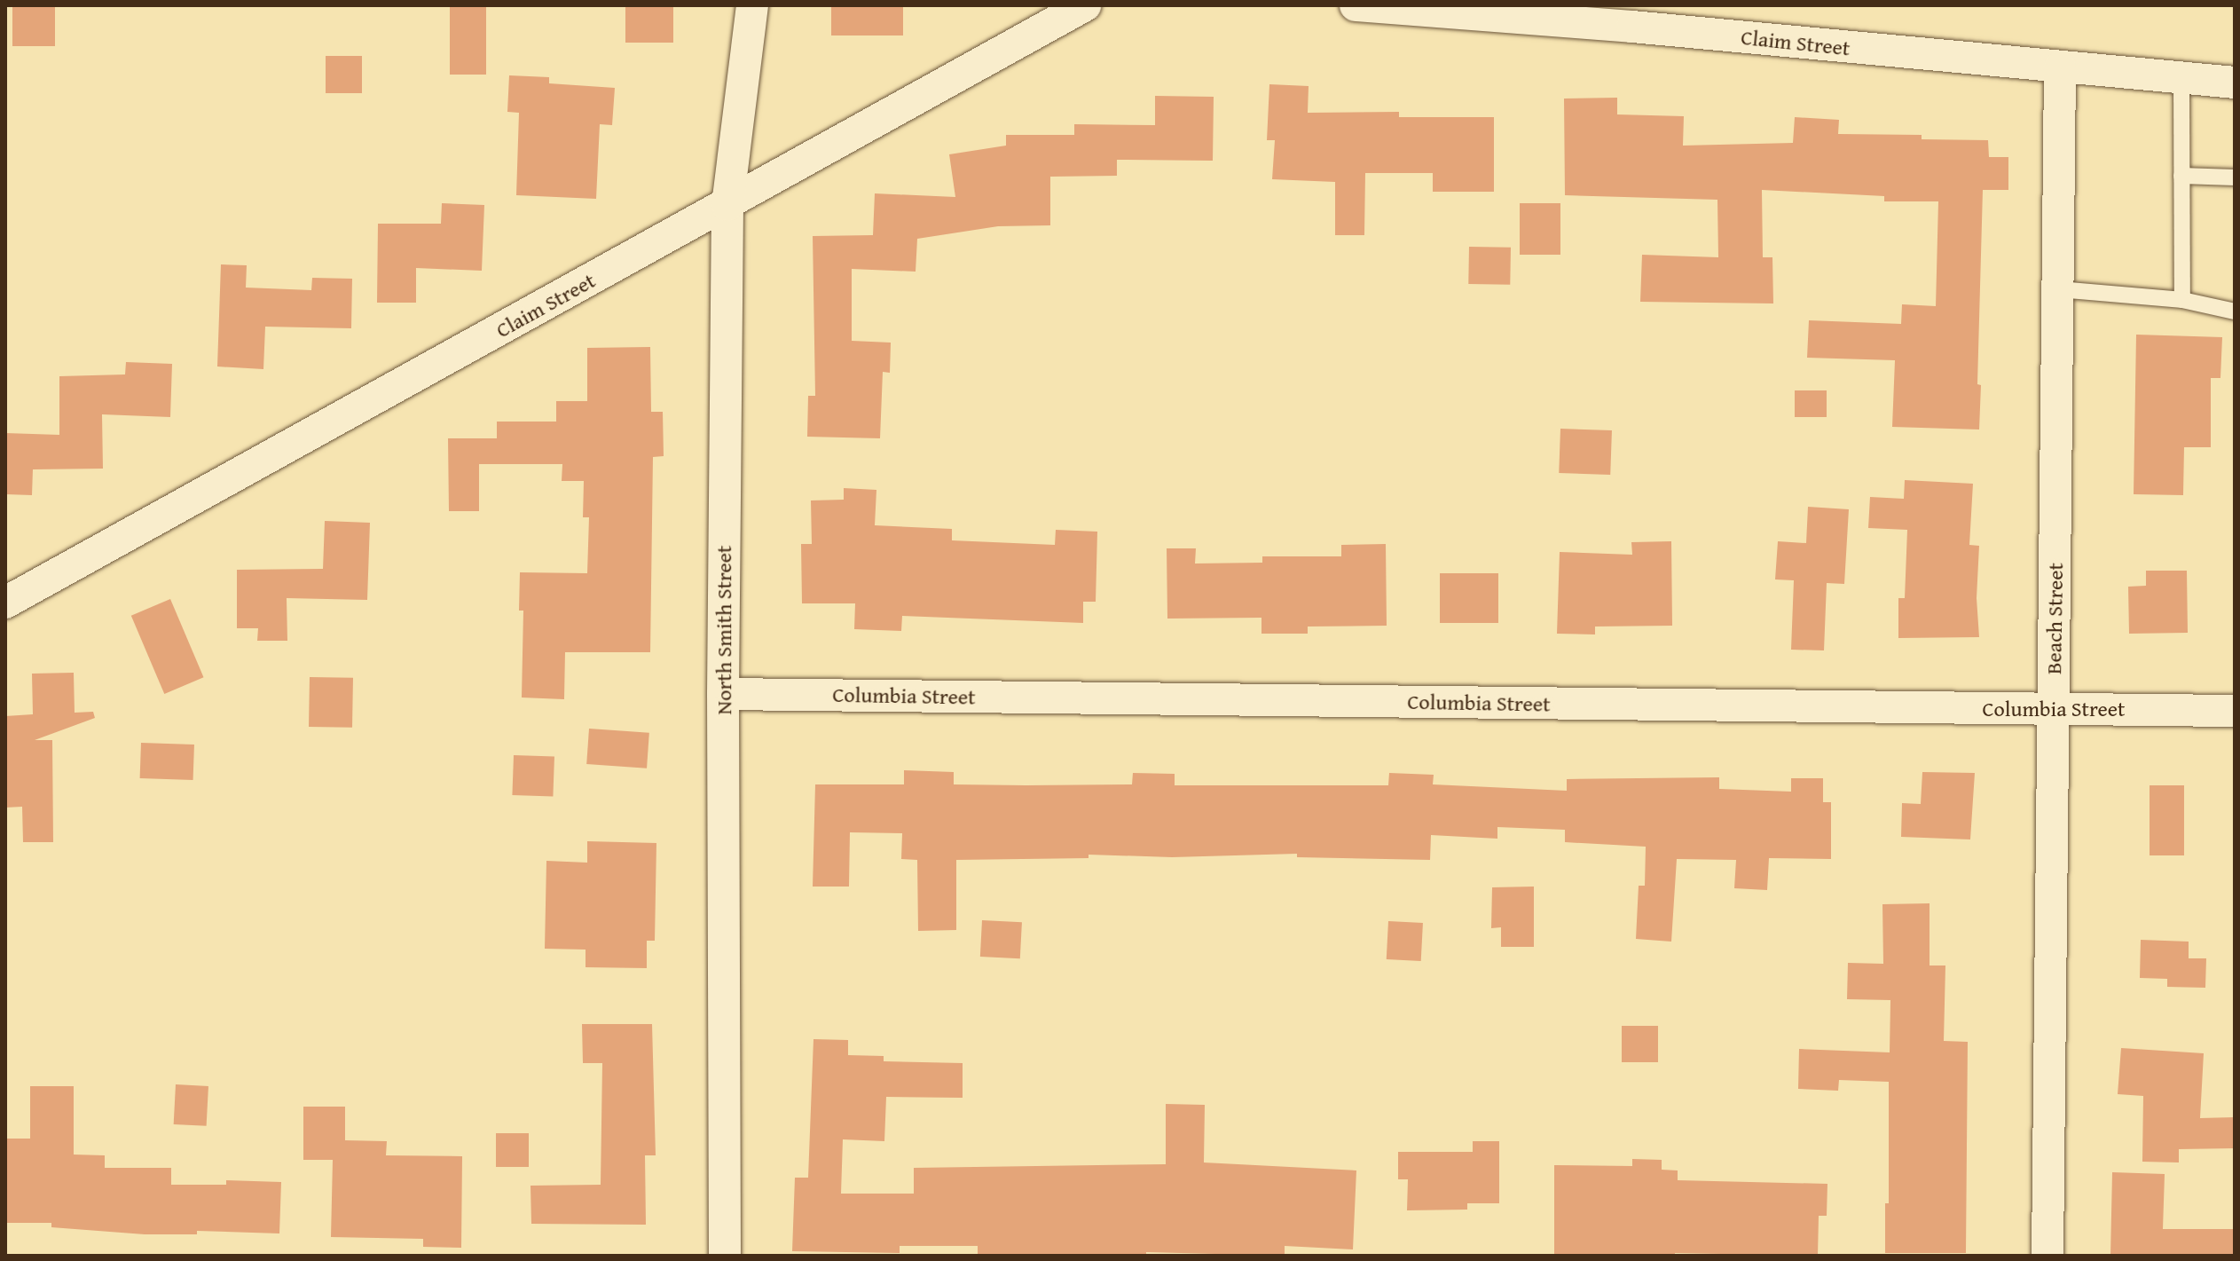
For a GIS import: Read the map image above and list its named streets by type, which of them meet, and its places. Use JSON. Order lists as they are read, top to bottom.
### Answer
{
  "streets": {
    "street": [
      "Claim Street",
      "Beach Street",
      "North Smith Street",
      "Columbia Street"
    ]
  },
  "crossings": [
    ["Claim Street", "Beach Street"],
    ["Claim Street", "North Smith Street"],
    ["Beach Street", "Columbia Street"],
    ["North Smith Street", "Columbia Street"]
  ]
}
